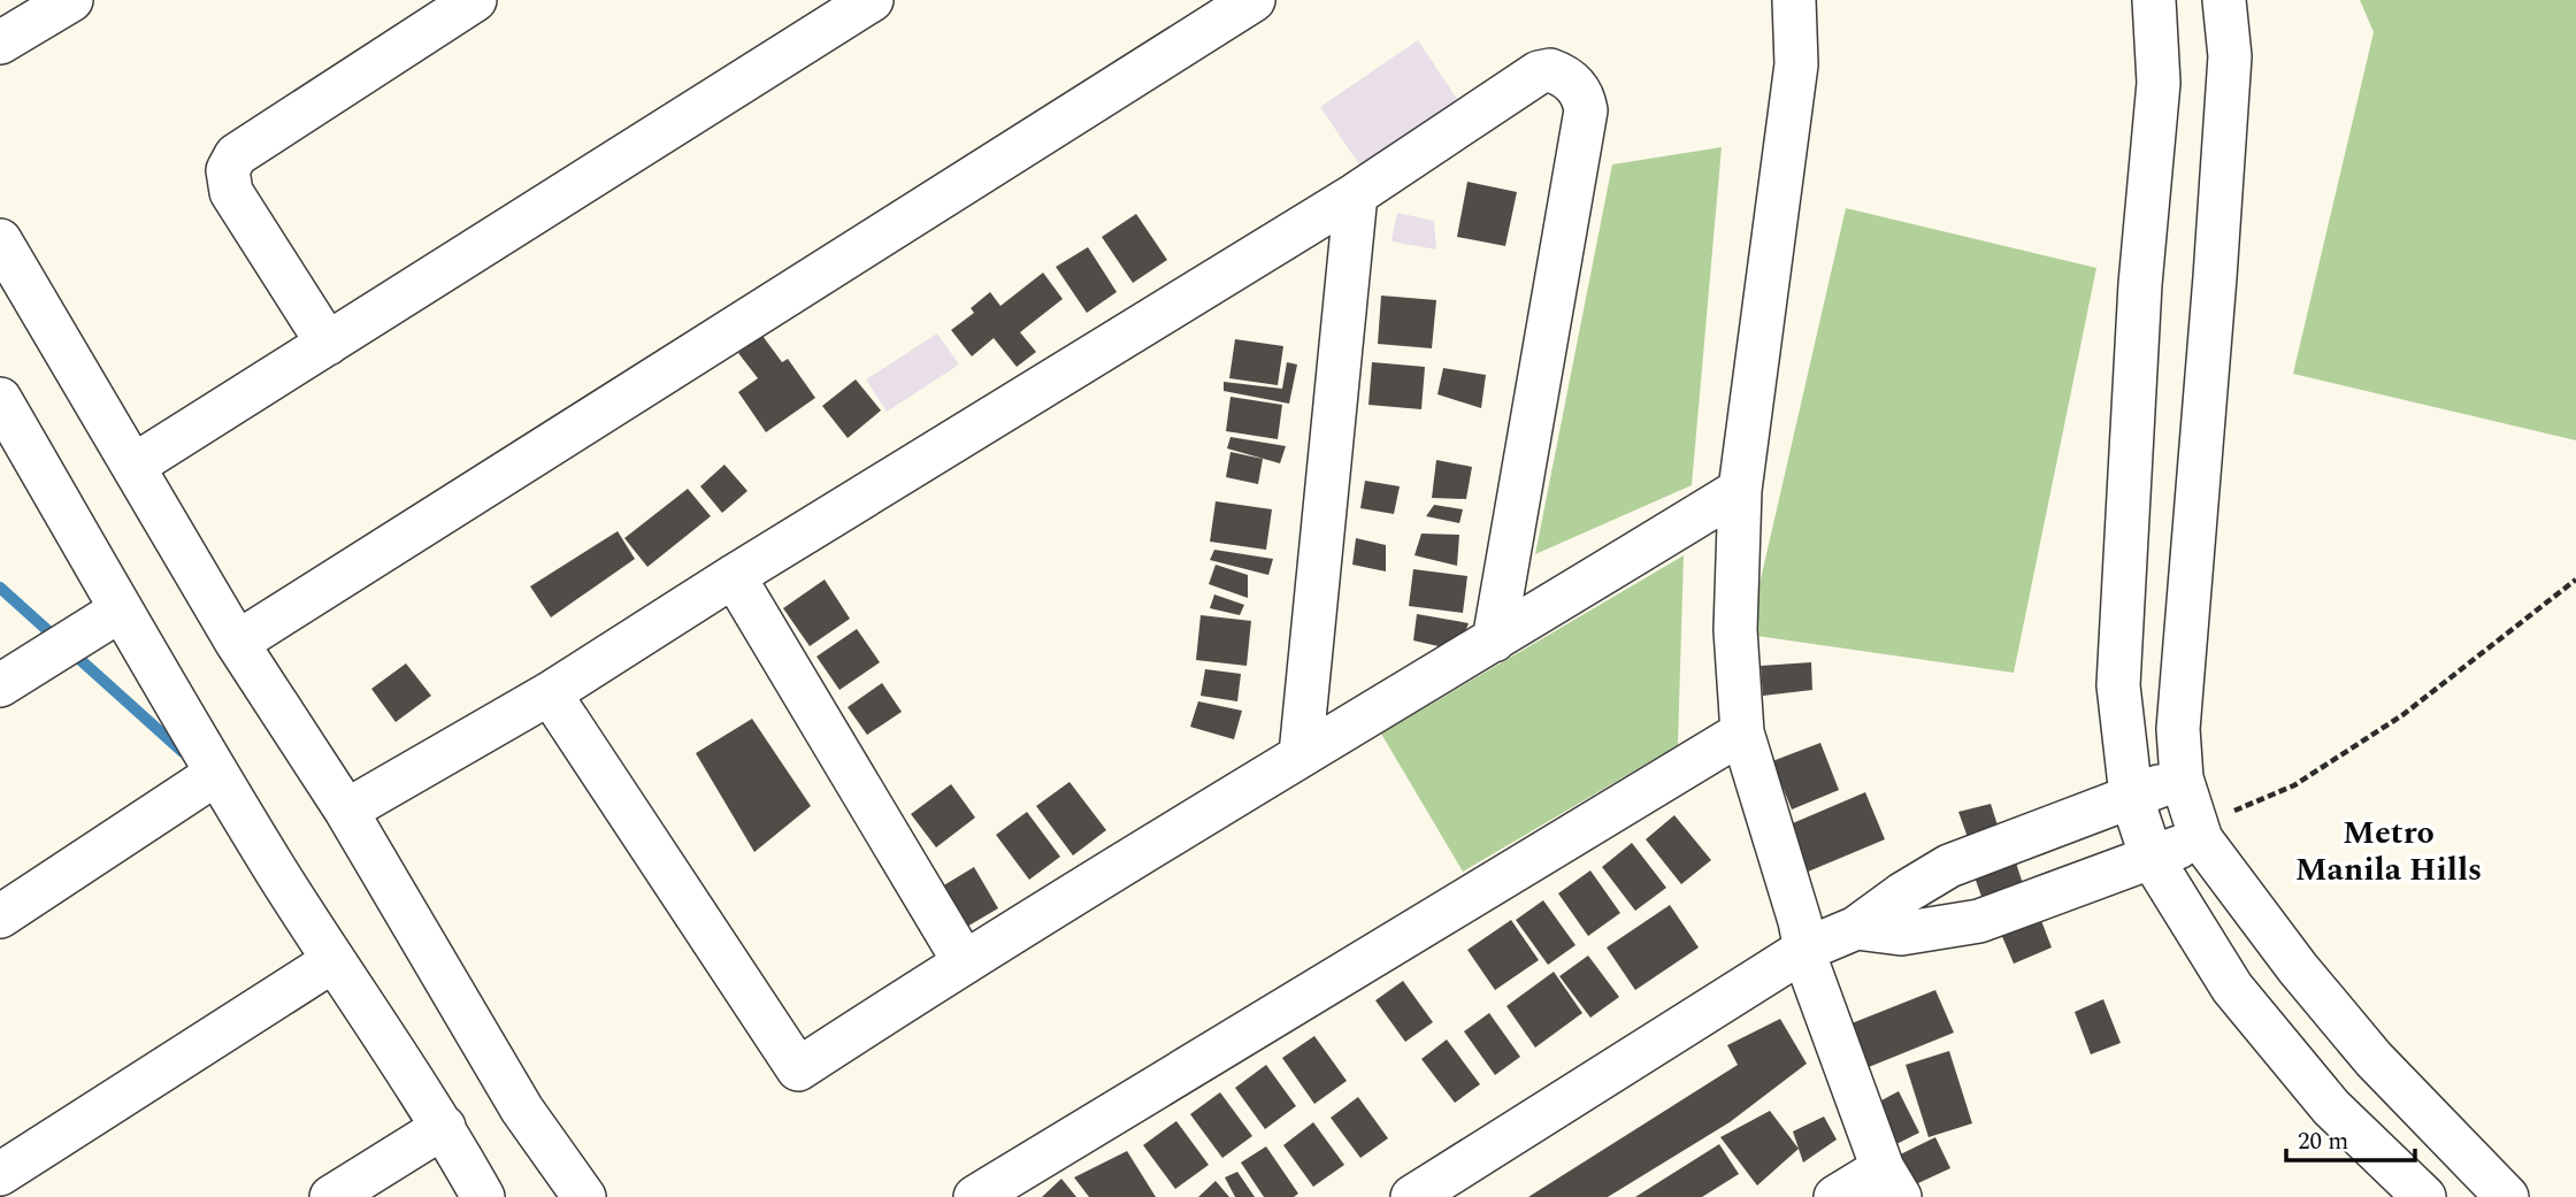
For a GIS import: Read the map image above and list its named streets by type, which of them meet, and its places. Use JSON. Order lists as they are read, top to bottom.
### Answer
{
  "districts": ["Metro Manila Hills"],
  "scale_bar": "20 m"
}
